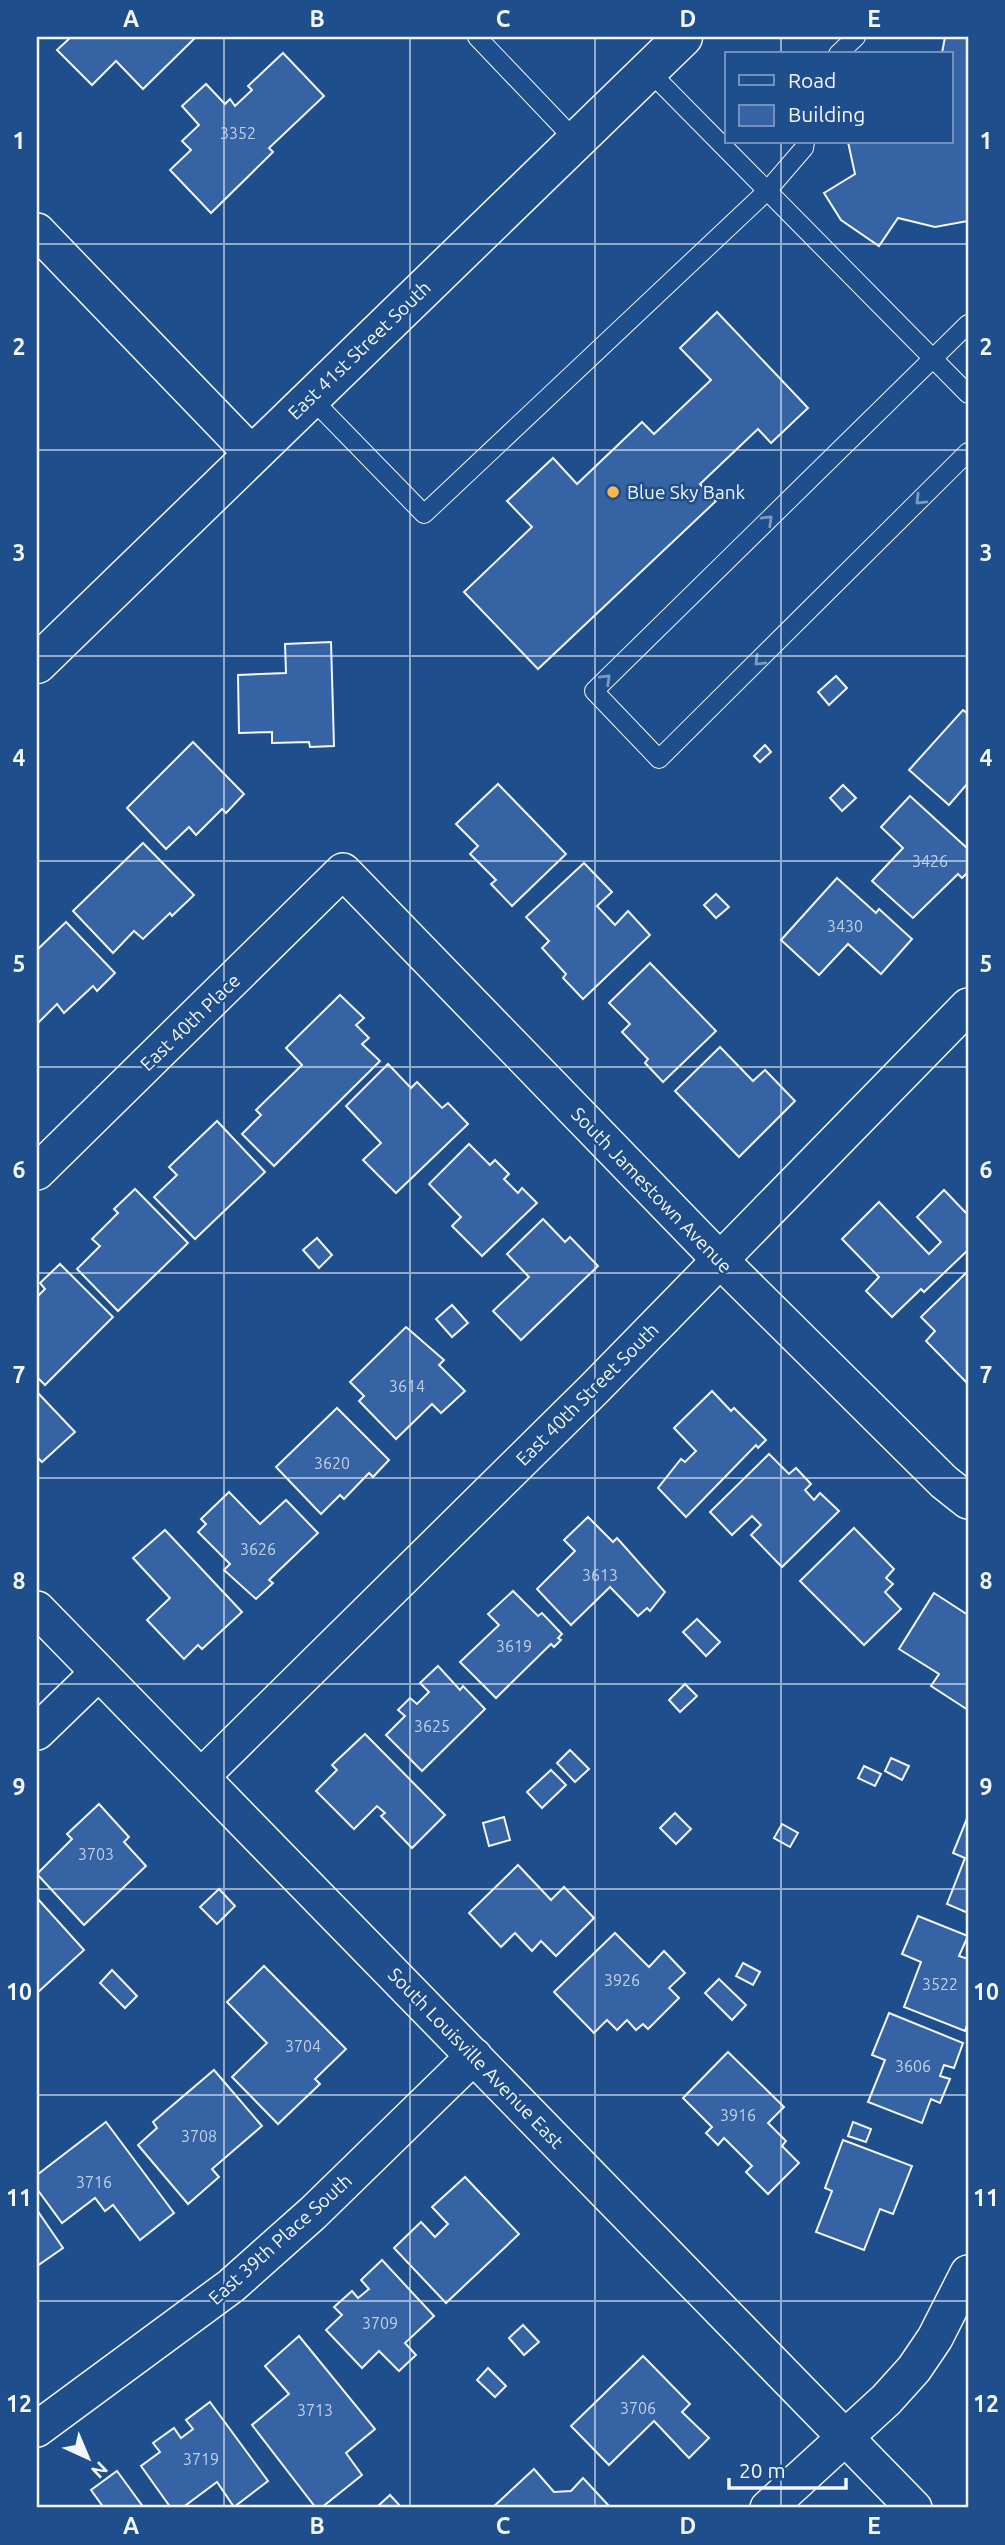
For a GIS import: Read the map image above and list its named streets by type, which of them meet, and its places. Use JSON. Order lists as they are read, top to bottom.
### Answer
{
  "streets": {
    "main road": ["East 41st Street South"],
    "street": [
      "East 40th Place",
      "South Jamestown Avenue",
      "East 40th Street South",
      "South Louisville Avenue East",
      "East 39th Place South"
    ]
  },
  "crossings": [
    ["East 40th Place", "South Jamestown Avenue"],
    ["South Jamestown Avenue", "East 40th Street South"],
    ["East 40th Street South", "South Louisville Avenue East"],
    ["South Louisville Avenue East", "East 39th Place South"]
  ],
  "places": ["Blue Sky Bank"],
  "house_numbers": [
    "3352",
    "3426",
    "3430",
    "3614",
    "3620",
    "3626",
    "3613",
    "3619",
    "3625",
    "3703",
    "3926",
    "3522",
    "3704",
    "3606",
    "3916",
    "3708",
    "3716",
    "3709",
    "3706",
    "3713",
    "3719"
  ],
  "legend": ["Road", "Building"],
  "scale_bar": "20 m",
  "north": "bottom right",
  "grid": {
    "columns": [
      "A",
      "B",
      "C",
      "D",
      "E"
    ],
    "rows": [
      "1",
      "2",
      "3",
      "4",
      "5",
      "6",
      "7",
      "8",
      "9",
      "10",
      "11",
      "12"
    ]
  }
}
